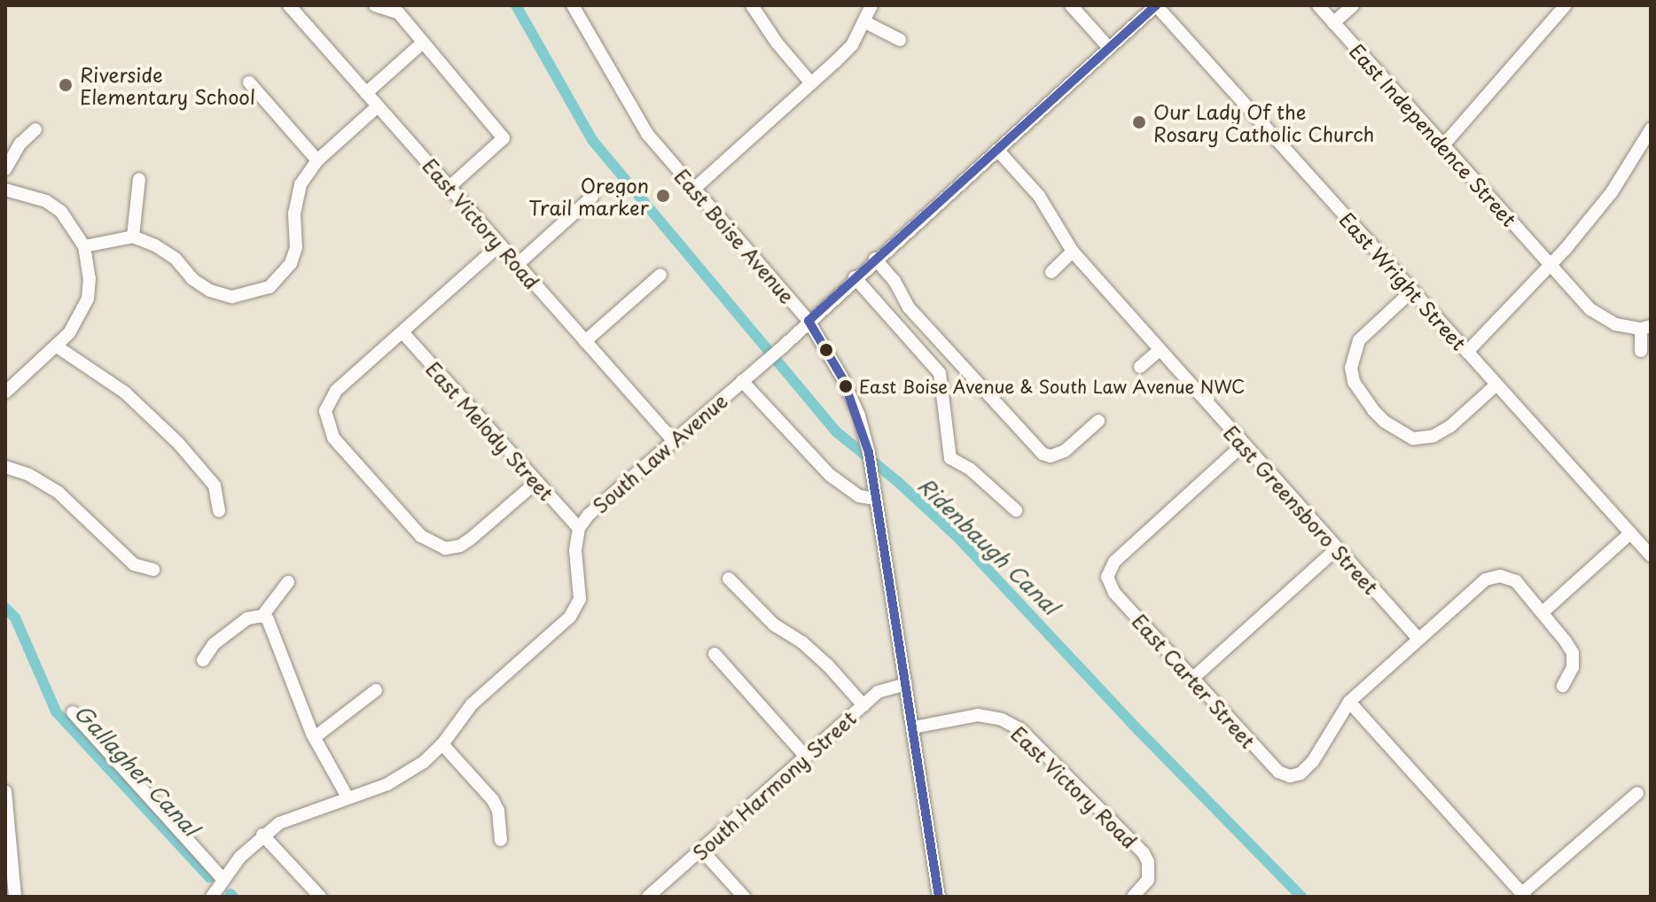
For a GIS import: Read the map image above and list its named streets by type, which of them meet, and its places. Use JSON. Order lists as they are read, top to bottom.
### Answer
{
  "streets": {
    "street": [
      "East Independence Street",
      "East Victory Road",
      "East Boise Avenue",
      "East Wright Street",
      "East Melody Street",
      "South Law Avenue",
      "East Greensboro Street",
      "East Carter Street",
      "South Harmony Street"
    ]
  },
  "crossings": [
    ["East Victory Road", "East Boise Avenue"],
    ["East Victory Road", "South Law Avenue"],
    ["East Boise Avenue", "South Law Avenue"],
    ["East Boise Avenue", "South Harmony Street"],
    ["East Wright Street", "South Law Avenue"],
    ["East Melody Street", "South Law Avenue"],
    ["South Law Avenue", "East Greensboro Street"],
    ["East Greensboro Street", "East Carter Street"]
  ],
  "water": ["Ridenbaugh Canal", "Gallagher Canal"],
  "places": [
    "Riverside Elementary School",
    "Our Lady Of the Rosary Catholic Church",
    "Oregon Trail marker",
    "East Boise Avenue & South Law Avenue NWC"
  ]
}
